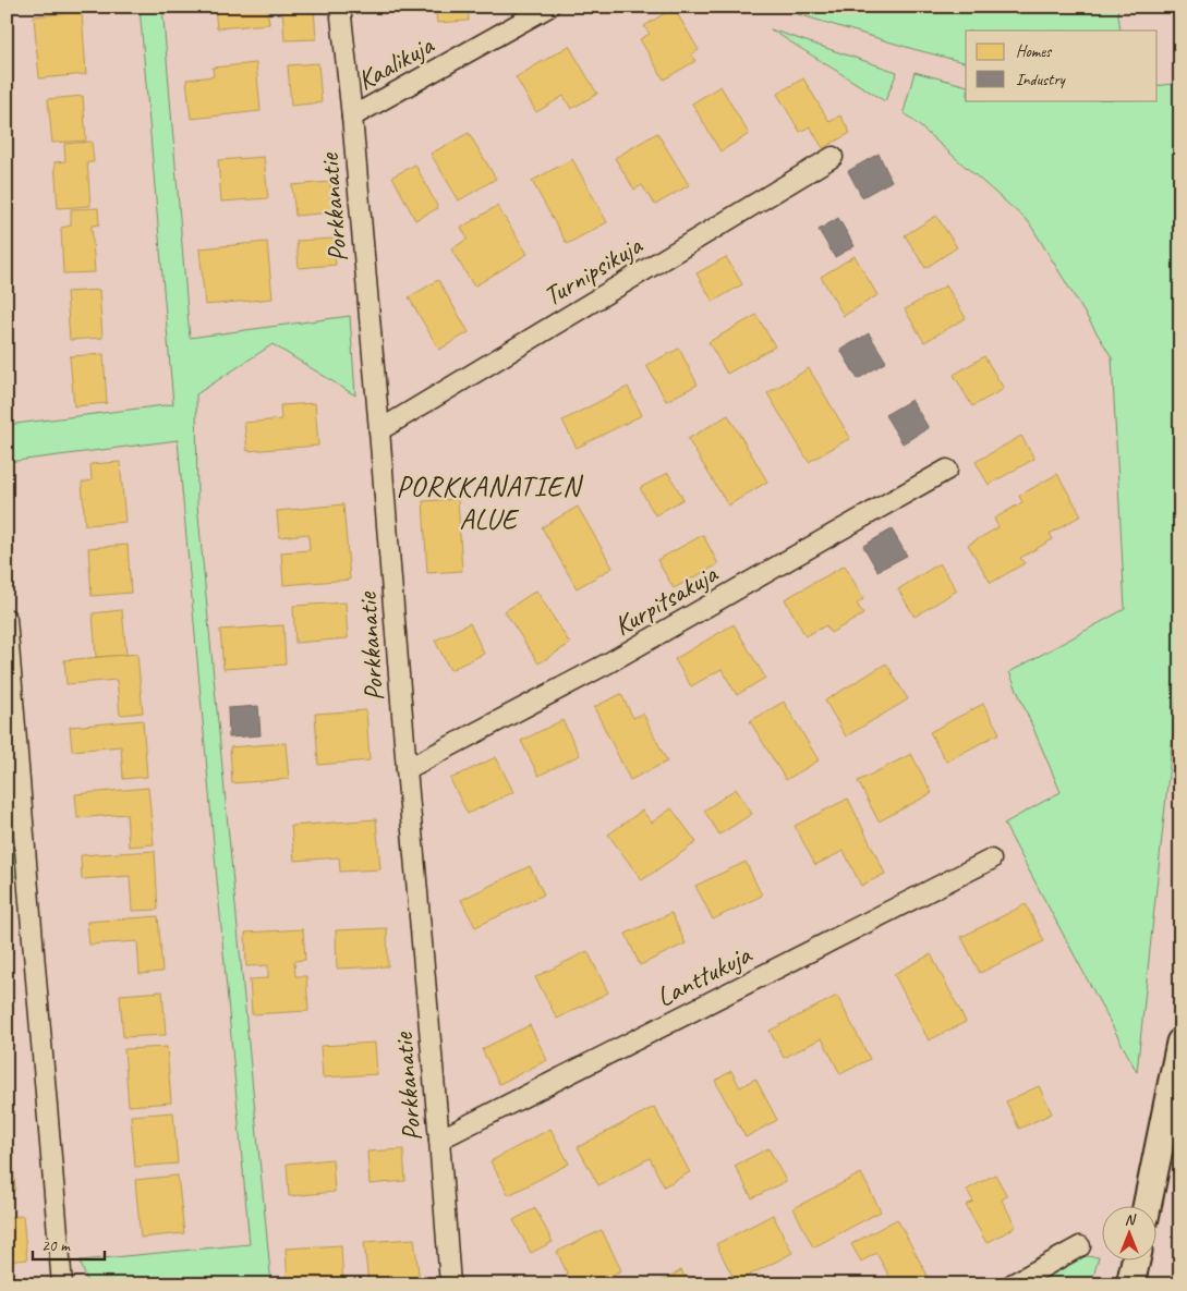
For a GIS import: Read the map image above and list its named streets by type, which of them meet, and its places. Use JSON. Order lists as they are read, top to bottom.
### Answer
{
  "streets": {
    "street": [
      "Kaalikuja",
      "Porkkanatie",
      "Turnipsikuja",
      "Kurpitsakuja",
      "Lanttukuja"
    ]
  },
  "crossings": [
    ["Kaalikuja", "Porkkanatie"],
    ["Porkkanatie", "Turnipsikuja"],
    ["Porkkanatie", "Kurpitsakuja"],
    ["Porkkanatie", "Lanttukuja"]
  ],
  "districts": ["PORKKANATIEN ALUE"],
  "legend": ["Homes", "Industry"],
  "scale_bar": "20 m",
  "north": "top"
}
